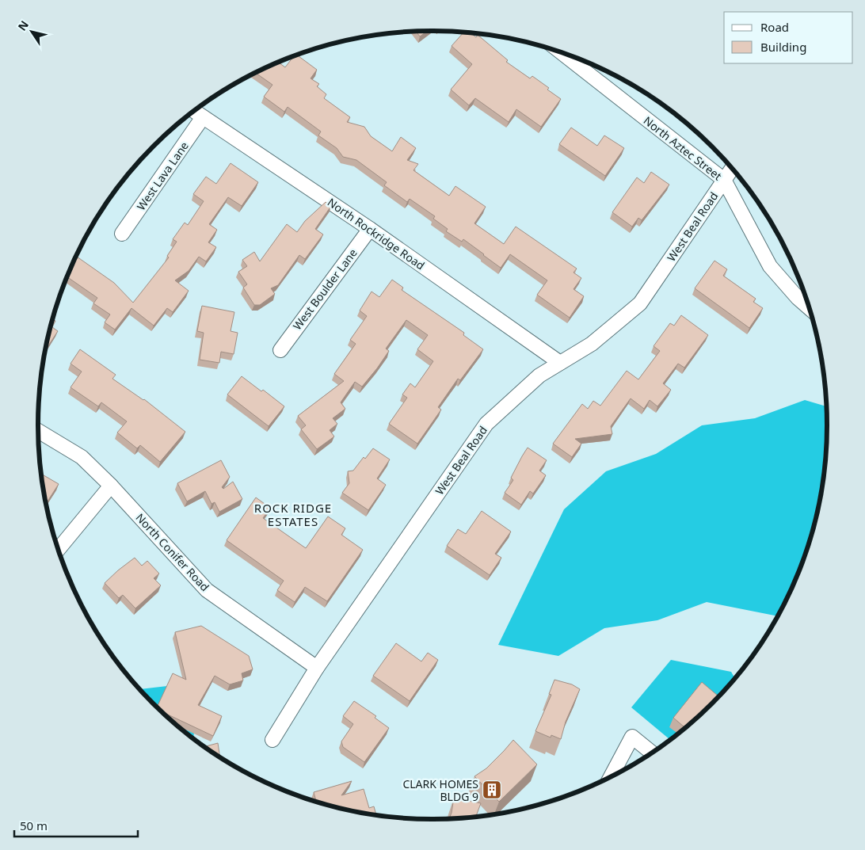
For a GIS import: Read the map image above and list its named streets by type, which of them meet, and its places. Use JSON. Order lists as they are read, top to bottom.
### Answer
{
  "streets": {
    "street": [
      "North Aztec Street",
      "West Lava Lane",
      "West Beal Road",
      "North Rockridge Road",
      "West Boulder Lane",
      "North Conifer Road"
    ]
  },
  "crossings": [
    ["North Aztec Street", "West Beal Road"],
    ["West Lava Lane", "North Rockridge Road"],
    ["West Beal Road", "North Rockridge Road"],
    ["West Beal Road", "North Conifer Road"],
    ["North Rockridge Road", "West Boulder Lane"]
  ],
  "districts": ["ROCK RIDGE ESTATES"],
  "places": {
    "building": ["CLARK HOMES BLDG 9"]
  },
  "legend": ["Road", "Building"],
  "scale_bar": "50 m",
  "north": "top left"
}
